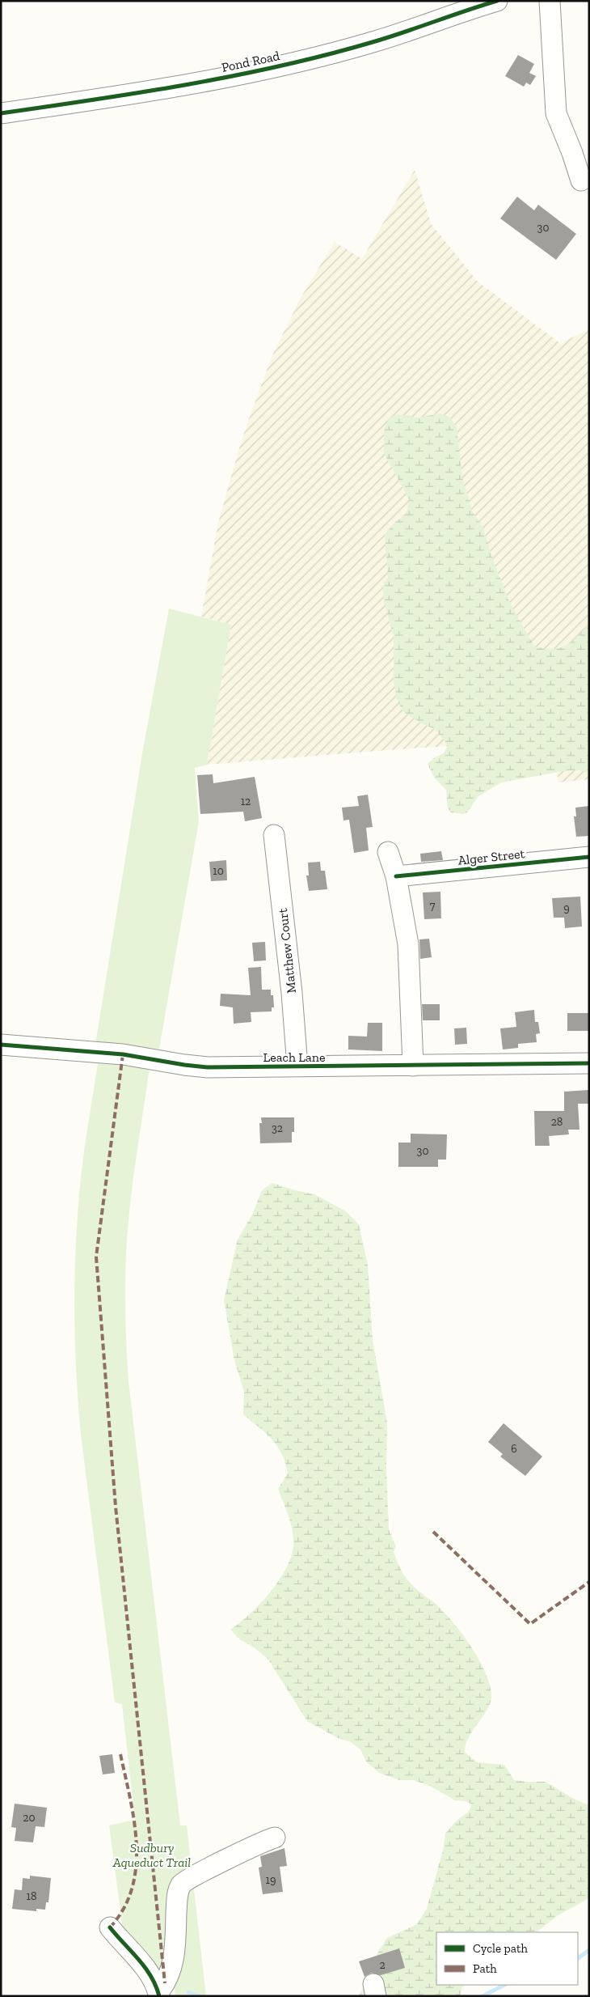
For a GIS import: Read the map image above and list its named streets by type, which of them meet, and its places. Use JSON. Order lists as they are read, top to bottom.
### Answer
{
  "streets": {
    "street": [
      "Pond Road",
      "Alger Street",
      "Matthew Court",
      "Leach Lane"
    ]
  },
  "crossings": [
    ["Matthew Court", "Leach Lane"]
  ],
  "parks": ["Sudbury Aqueduct Trail"],
  "house_numbers": [
    "30",
    "12",
    "10",
    "7",
    "9",
    "28",
    "32",
    "30",
    "6",
    "20",
    "19",
    "18",
    "2"
  ],
  "legend": ["Cycle path", "Path"]
}
